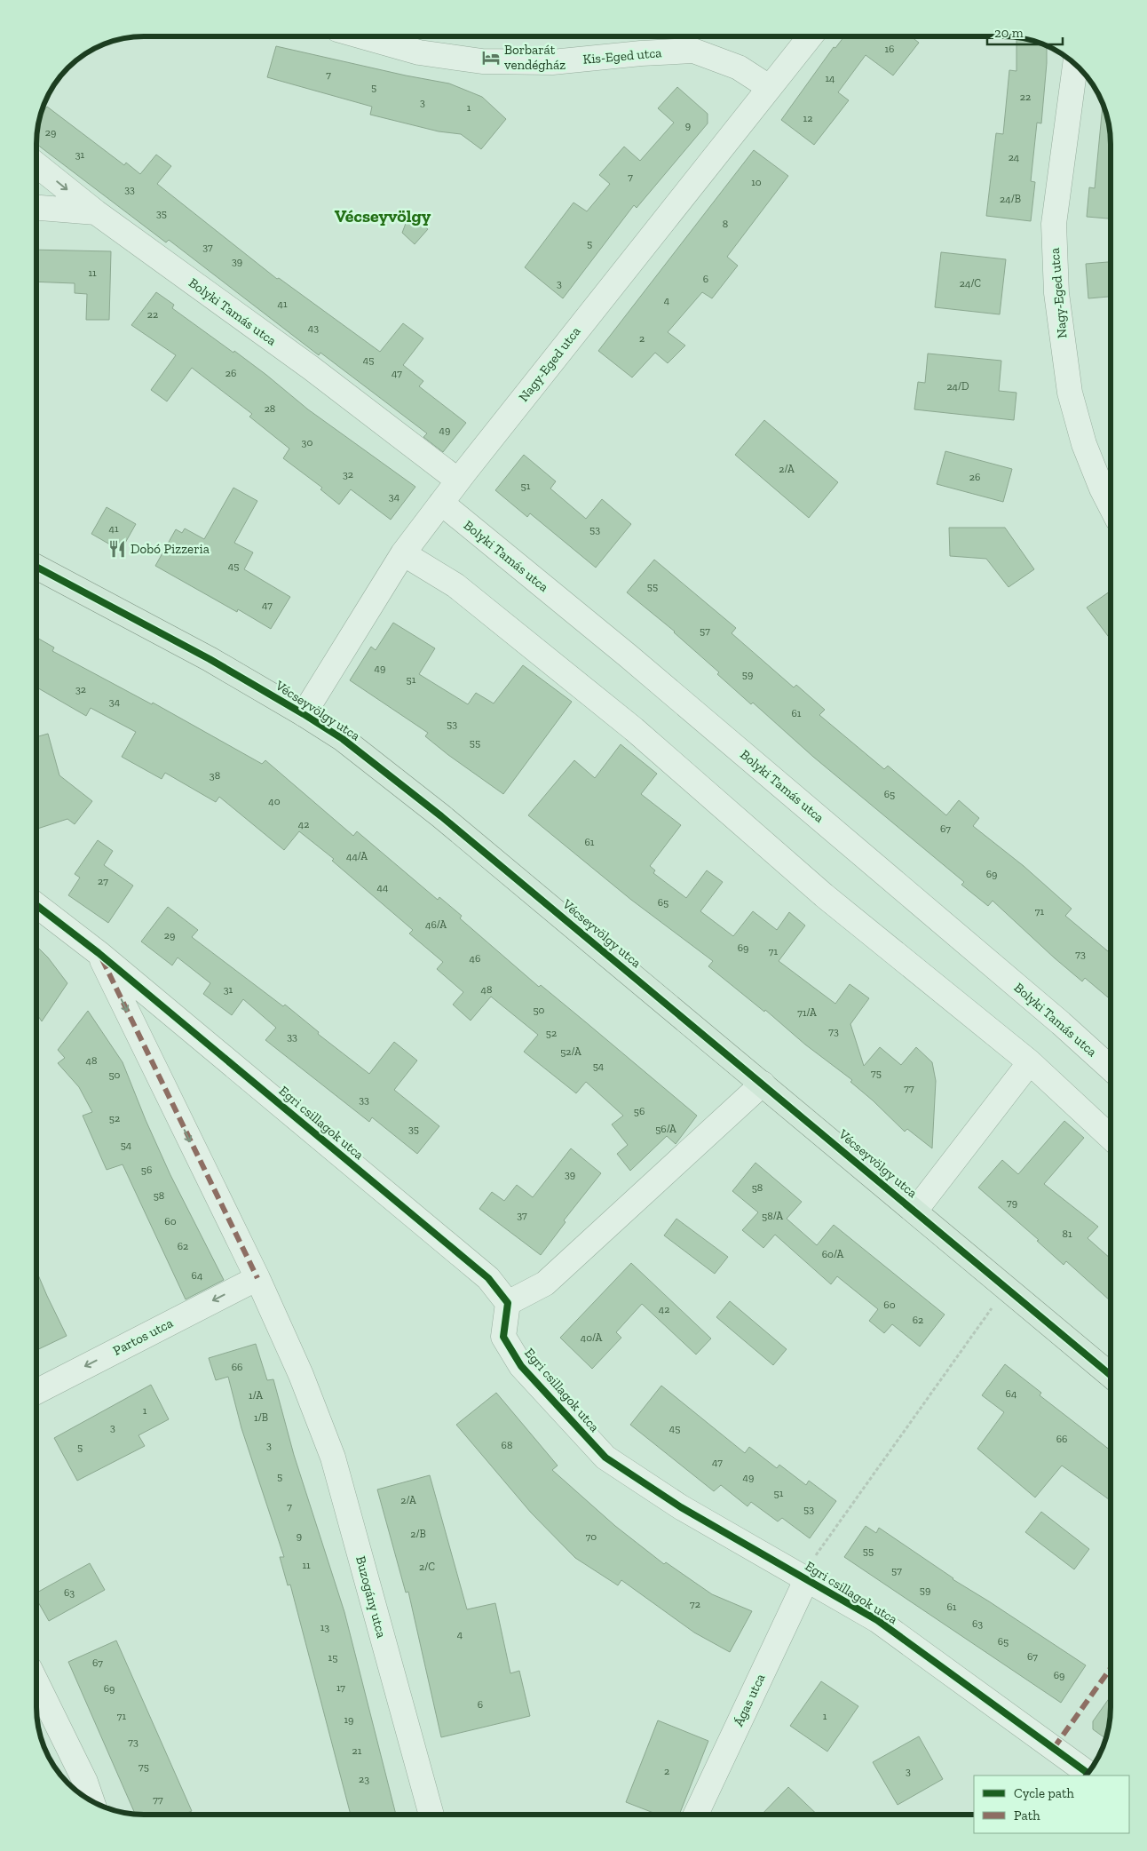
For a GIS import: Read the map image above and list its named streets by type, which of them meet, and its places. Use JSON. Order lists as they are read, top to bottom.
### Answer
{
  "streets": {
    "main road": ["Vécseyvölgy utca"],
    "street": [
      "Kis-Eged utca",
      "Nagy-Eged utca",
      "Bolyki Tamás utca",
      "Egri csillagok utca",
      "Partos utca",
      "Buzogány utca",
      "Ágas utca"
    ]
  },
  "crossings": [
    ["Kis-Eged utca", "Nagy-Eged utca"],
    ["Nagy-Eged utca", "Bolyki Tamás utca"],
    ["Nagy-Eged utca", "Vécseyvölgy utca"],
    ["Egri csillagok utca", "Partos utca"],
    ["Egri csillagok utca", "Buzogány utca"],
    ["Egri csillagok utca", "Ágas utca"]
  ],
  "one_way": ["Partos utca"],
  "districts": ["Vécseyvölgy"],
  "places": {
    "hotel": ["Borbarát vendégház"],
    "restaurant": ["Dobó Pizzeria"]
  },
  "house_numbers": [
    "16",
    "7",
    "14",
    "5",
    "22",
    "3",
    "1",
    "12",
    "9",
    "29",
    "31",
    "24",
    "7",
    "10",
    "33",
    "24/B",
    "35",
    "8",
    "5",
    "37",
    "39",
    "11",
    "6",
    "3",
    "24/C",
    "4",
    "41",
    "22",
    "43",
    "2",
    "45",
    "26",
    "47",
    "24/D",
    "28",
    "49",
    "30",
    "2/A",
    "32",
    "26",
    "51",
    "34",
    "41",
    "53",
    "45",
    "55",
    "47",
    "57",
    "49",
    "59",
    "51",
    "32",
    "34",
    "61",
    "53",
    "55",
    "38",
    "65",
    "40",
    "42",
    "67",
    "61",
    "44/A",
    "69",
    "27",
    "44",
    "65",
    "71",
    "46/A",
    "29",
    "69",
    "71",
    "73",
    "46",
    "31",
    "48",
    "50",
    "71/A",
    "73",
    "52",
    "33",
    "52/A",
    "48",
    "54",
    "75",
    "50",
    "77",
    "33",
    "56",
    "52",
    "35",
    "56/A",
    "54",
    "56",
    "39",
    "58",
    "58",
    "79",
    "37",
    "58/A",
    "60",
    "81",
    "62",
    "60/A",
    "64",
    "60",
    "42",
    "62",
    "40/A",
    "66",
    "64",
    "1/A",
    "1",
    "1/B",
    "3",
    "45",
    "66",
    "3",
    "68",
    "5",
    "47",
    "5",
    "49",
    "51",
    "2/A",
    "7",
    "53",
    "2/B",
    "9",
    "70",
    "55",
    "11",
    "2/C",
    "57",
    "59",
    "63",
    "72",
    "61",
    "63",
    "13",
    "4",
    "65",
    "67",
    "15",
    "67",
    "69",
    "17",
    "69",
    "6",
    "71",
    "1",
    "19",
    "73",
    "21",
    "75",
    "2",
    "3",
    "23",
    "77"
  ],
  "legend": ["Cycle path", "Path"],
  "scale_bar": "20 m"
}
